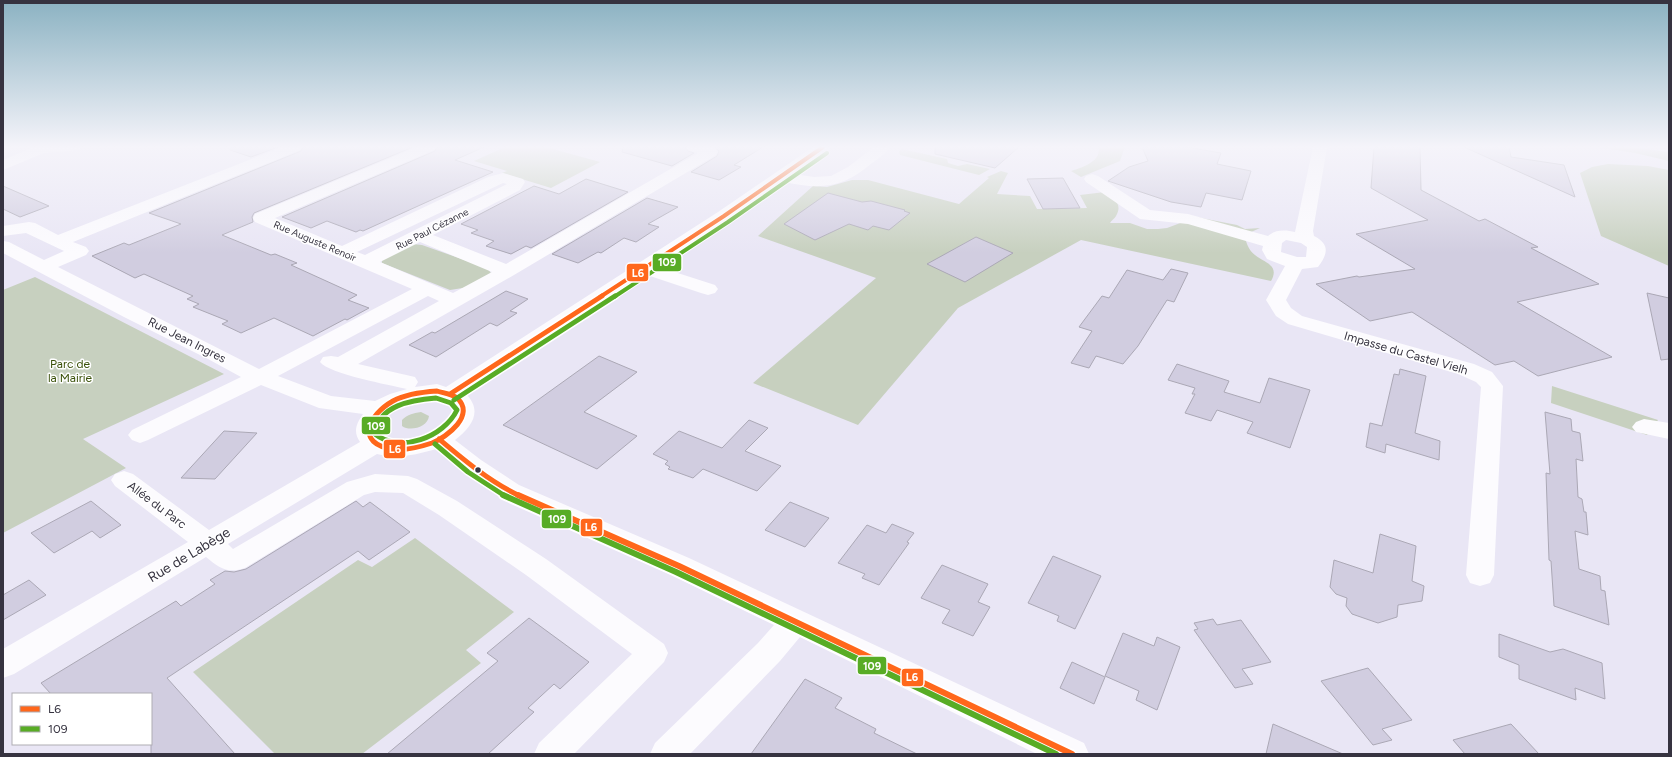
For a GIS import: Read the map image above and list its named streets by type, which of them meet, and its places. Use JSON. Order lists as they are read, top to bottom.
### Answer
{
  "streets": {
    "street": [
      "Rue Paul Cézanne",
      "Rue Auguste Renoir",
      "Rue Jean Ingres",
      "Impasse du Castel Vielh",
      "Allée du Parc",
      "Rue de Labège"
    ]
  },
  "crossings": [
    ["Rue Paul Cézanne", "Rue Auguste Renoir"],
    ["Allée du Parc", "Rue de Labège"]
  ],
  "parks": ["Parc de la Mairie"],
  "lines": ["transit line L6", "transit line 109"],
  "legend": ["L6", "109"]
}
